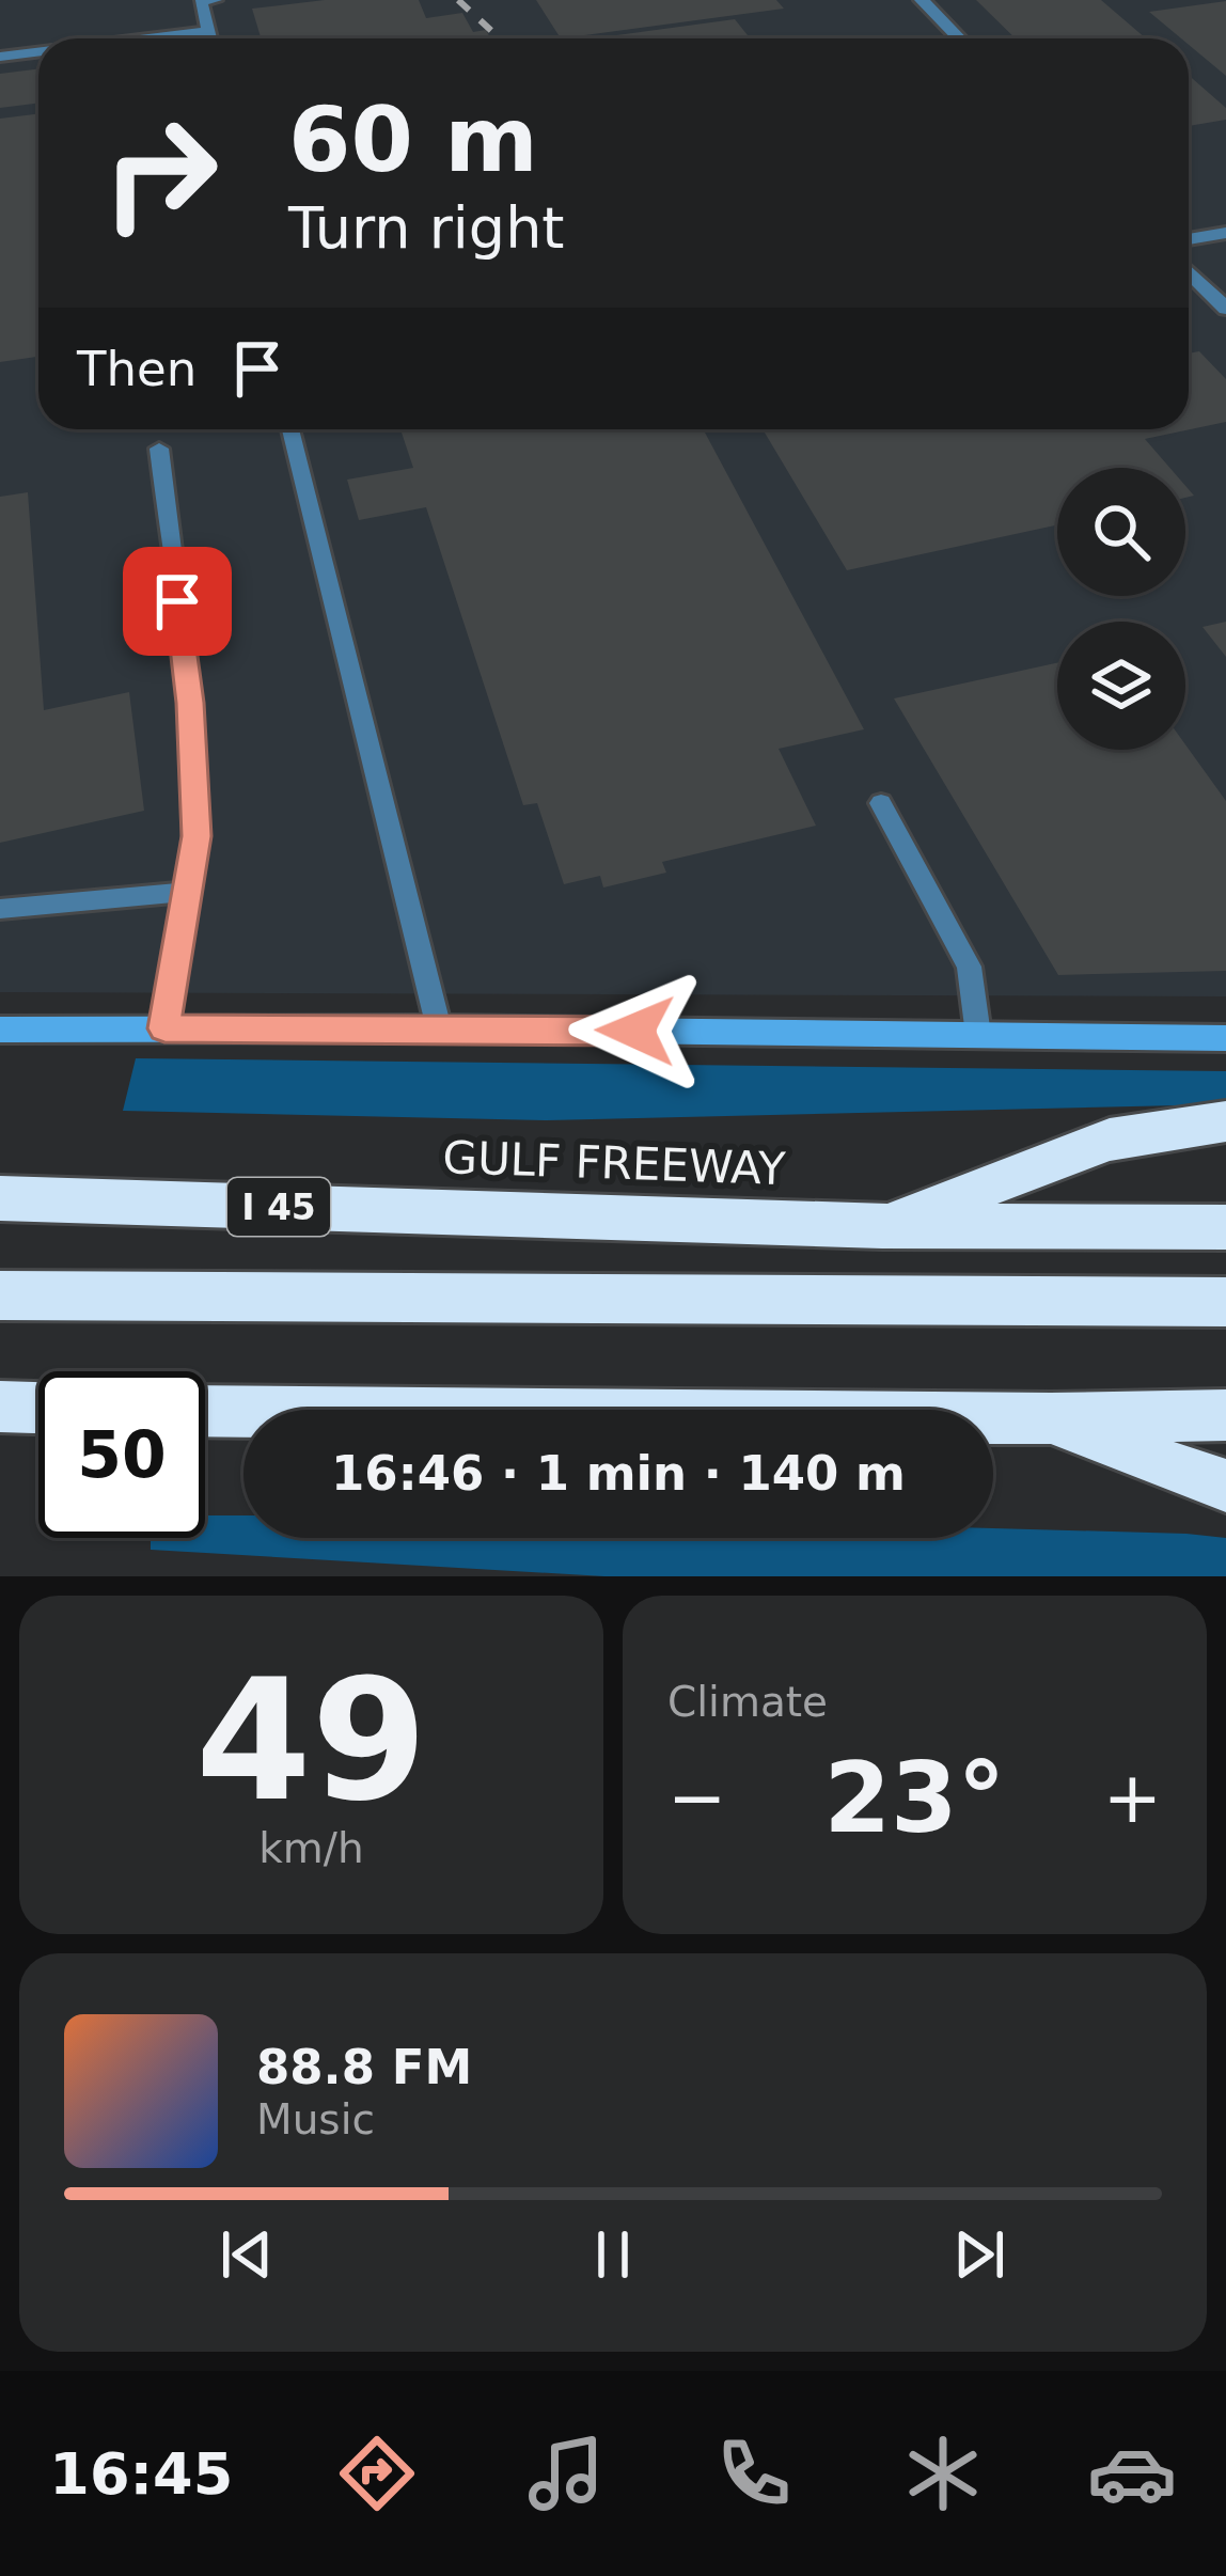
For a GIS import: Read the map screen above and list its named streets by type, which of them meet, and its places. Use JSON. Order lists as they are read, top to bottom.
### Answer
{
  "streets": {
    "highway": ["GULF FREEWAY", "I 45"]
  },
  "page": {
    "turn": ["60 m", "Turn right"],
    "then": "Then",
    "limit": "50",
    "trip": "16:46 · 1 min · 140 m",
    "tile": [
      ["49", "km/h"],
      "Climate"
    ],
    "heat": ["−", "23°", "+"],
    "song": ["88.8 FM", "Music"],
    "tabs": "16:45"
  }
}
